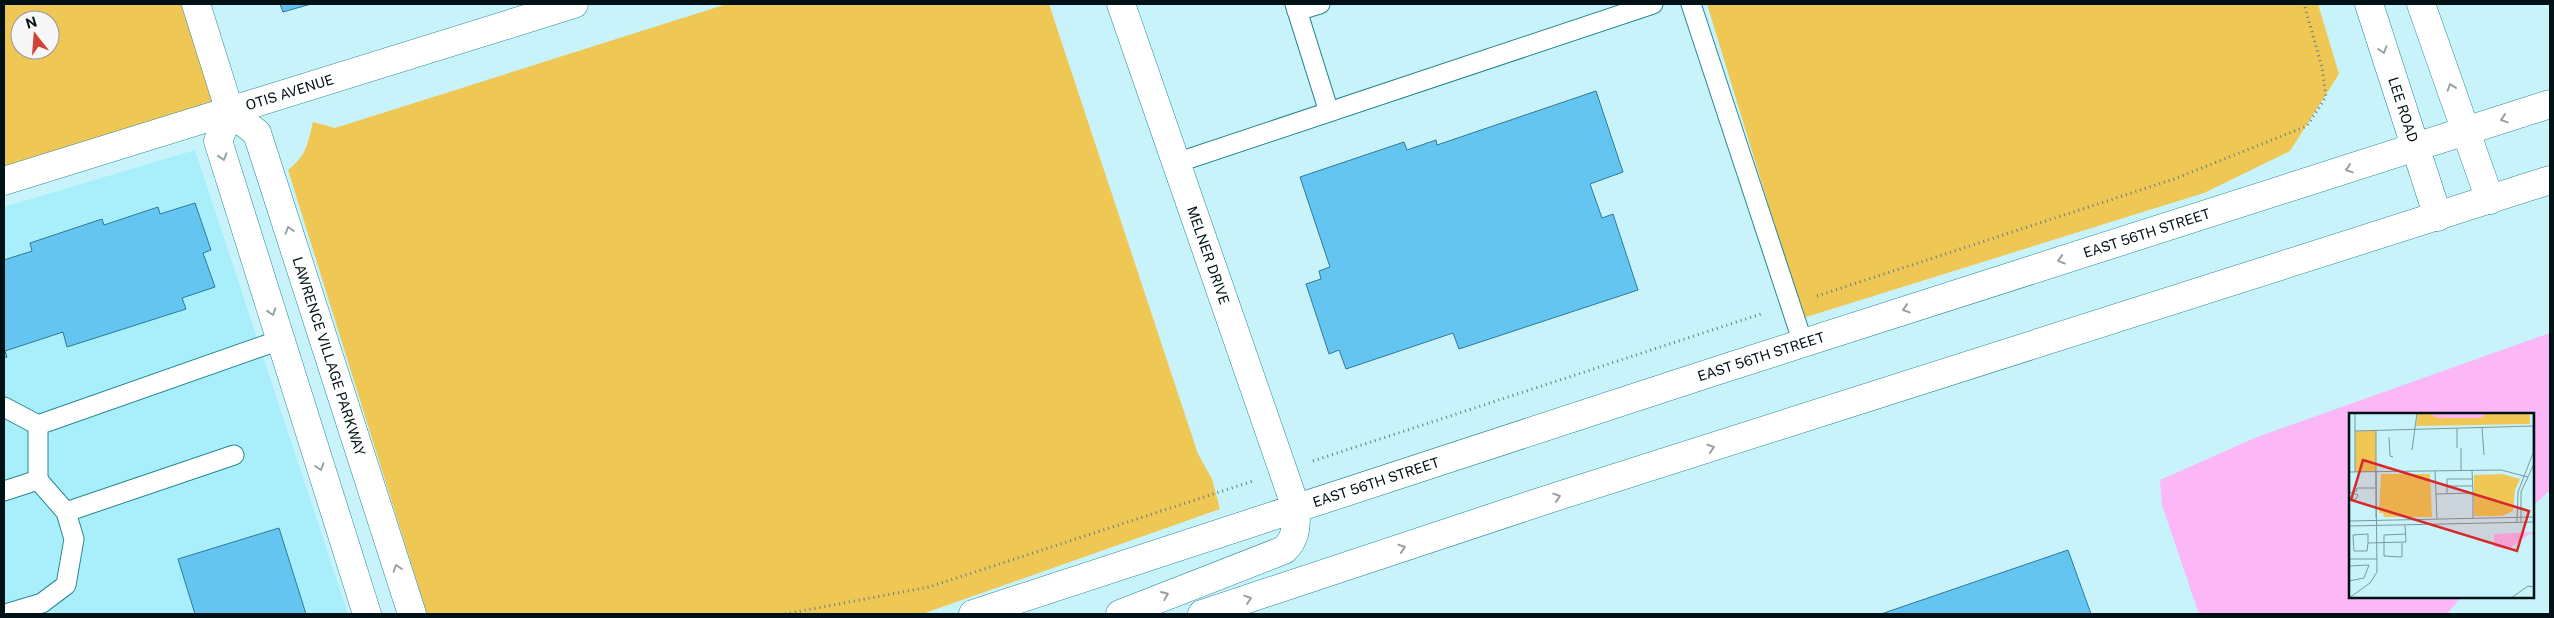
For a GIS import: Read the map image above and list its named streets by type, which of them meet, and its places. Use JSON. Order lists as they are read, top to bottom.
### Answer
{
  "streets": {
    "main road": [
      "OTIS AVENUE",
      "LEE ROAD",
      "EAST 56TH STREET",
      "MELNER DRIVE",
      "LAWRENCE VILLAGE PARKWAY"
    ]
  },
  "crossings": [
    ["OTIS AVENUE", "LAWRENCE VILLAGE PARKWAY"],
    ["LEE ROAD", "EAST 56TH STREET"],
    ["EAST 56TH STREET", "MELNER DRIVE"]
  ],
  "north": "top"
}
